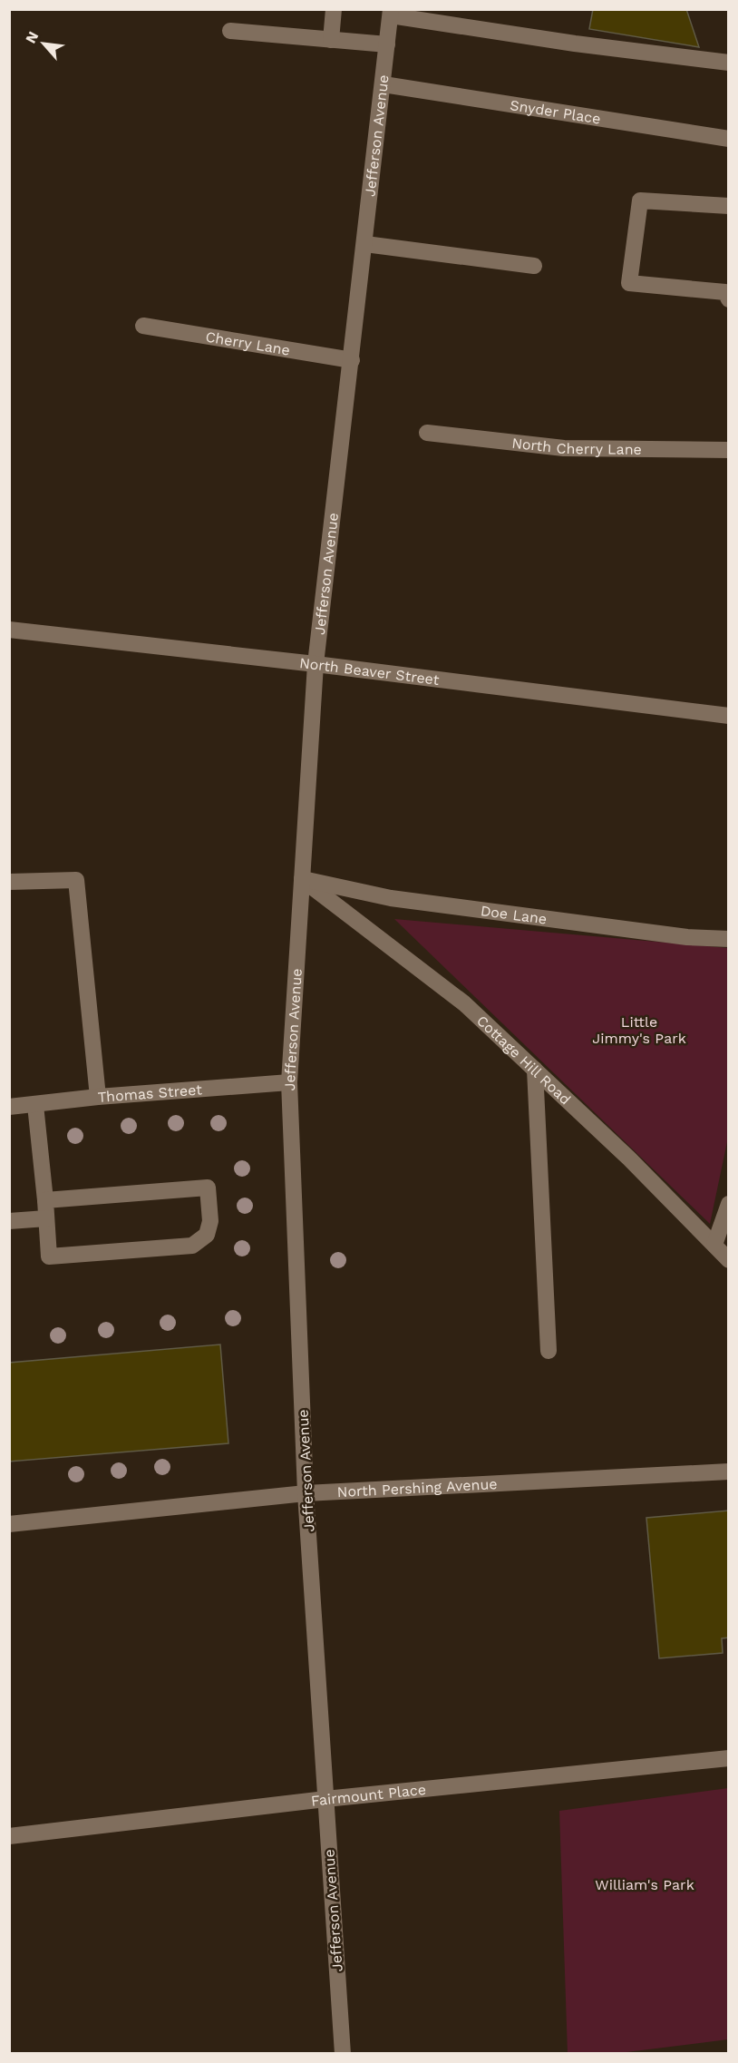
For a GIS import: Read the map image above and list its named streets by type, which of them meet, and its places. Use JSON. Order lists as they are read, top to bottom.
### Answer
{
  "streets": {
    "street": [
      "Snyder Place",
      "Jefferson Avenue",
      "Cherry Lane",
      "North Cherry Lane",
      "North Beaver Street",
      "Doe Lane",
      "Cottage Hill Road",
      "Thomas Street",
      "North Pershing Avenue",
      "Fairmount Place"
    ]
  },
  "crossings": [
    ["Snyder Place", "Jefferson Avenue"],
    ["Jefferson Avenue", "Cherry Lane"],
    ["Jefferson Avenue", "North Beaver Street"],
    ["Jefferson Avenue", "Doe Lane"],
    ["Jefferson Avenue", "Cottage Hill Road"],
    ["Jefferson Avenue", "Thomas Street"],
    ["Jefferson Avenue", "North Pershing Avenue"],
    ["Jefferson Avenue", "Fairmount Place"],
    ["Doe Lane", "Cottage Hill Road"]
  ],
  "parks": ["Little Jimmy's Park", "William's Park"],
  "north": "top left"
}
